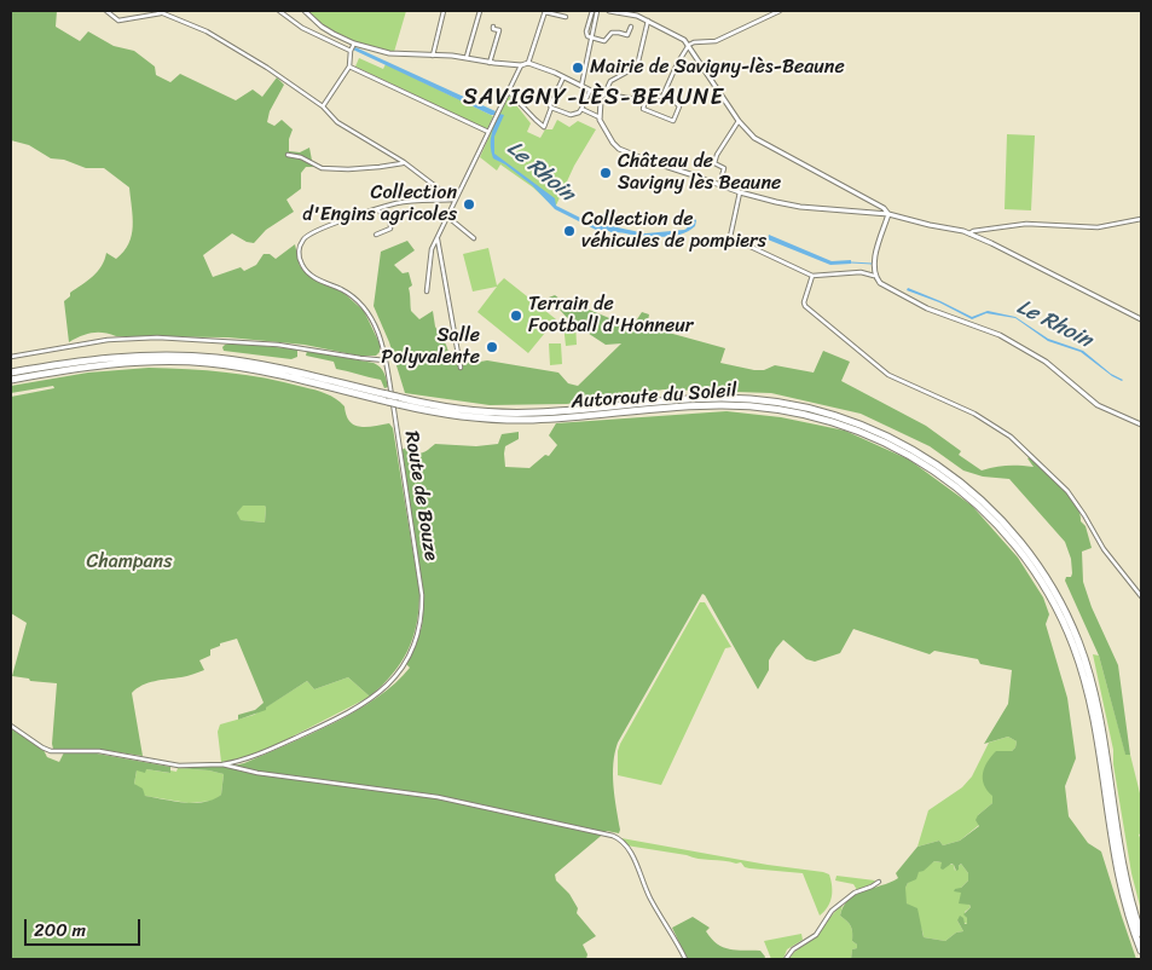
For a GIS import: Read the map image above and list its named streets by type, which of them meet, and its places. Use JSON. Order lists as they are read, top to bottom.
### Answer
{
  "streets": {
    "highway": ["Autoroute du Soleil"],
    "street": ["Route de Bouze"]
  },
  "districts": ["SAVIGNY-LÈS-BEAUNE"],
  "water": ["Le Rhoin"],
  "parks": ["Champans"],
  "places": [
    "Mairie de Savigny-lès-Beaune",
    "Château de Savigny lès Beaune",
    "Collection d'Engins agricoles",
    "Collection de véhicules de pompiers",
    "Terrain de Football d'Honneur",
    "Salle Polyvalente"
  ],
  "scale_bar": "200 m"
}
